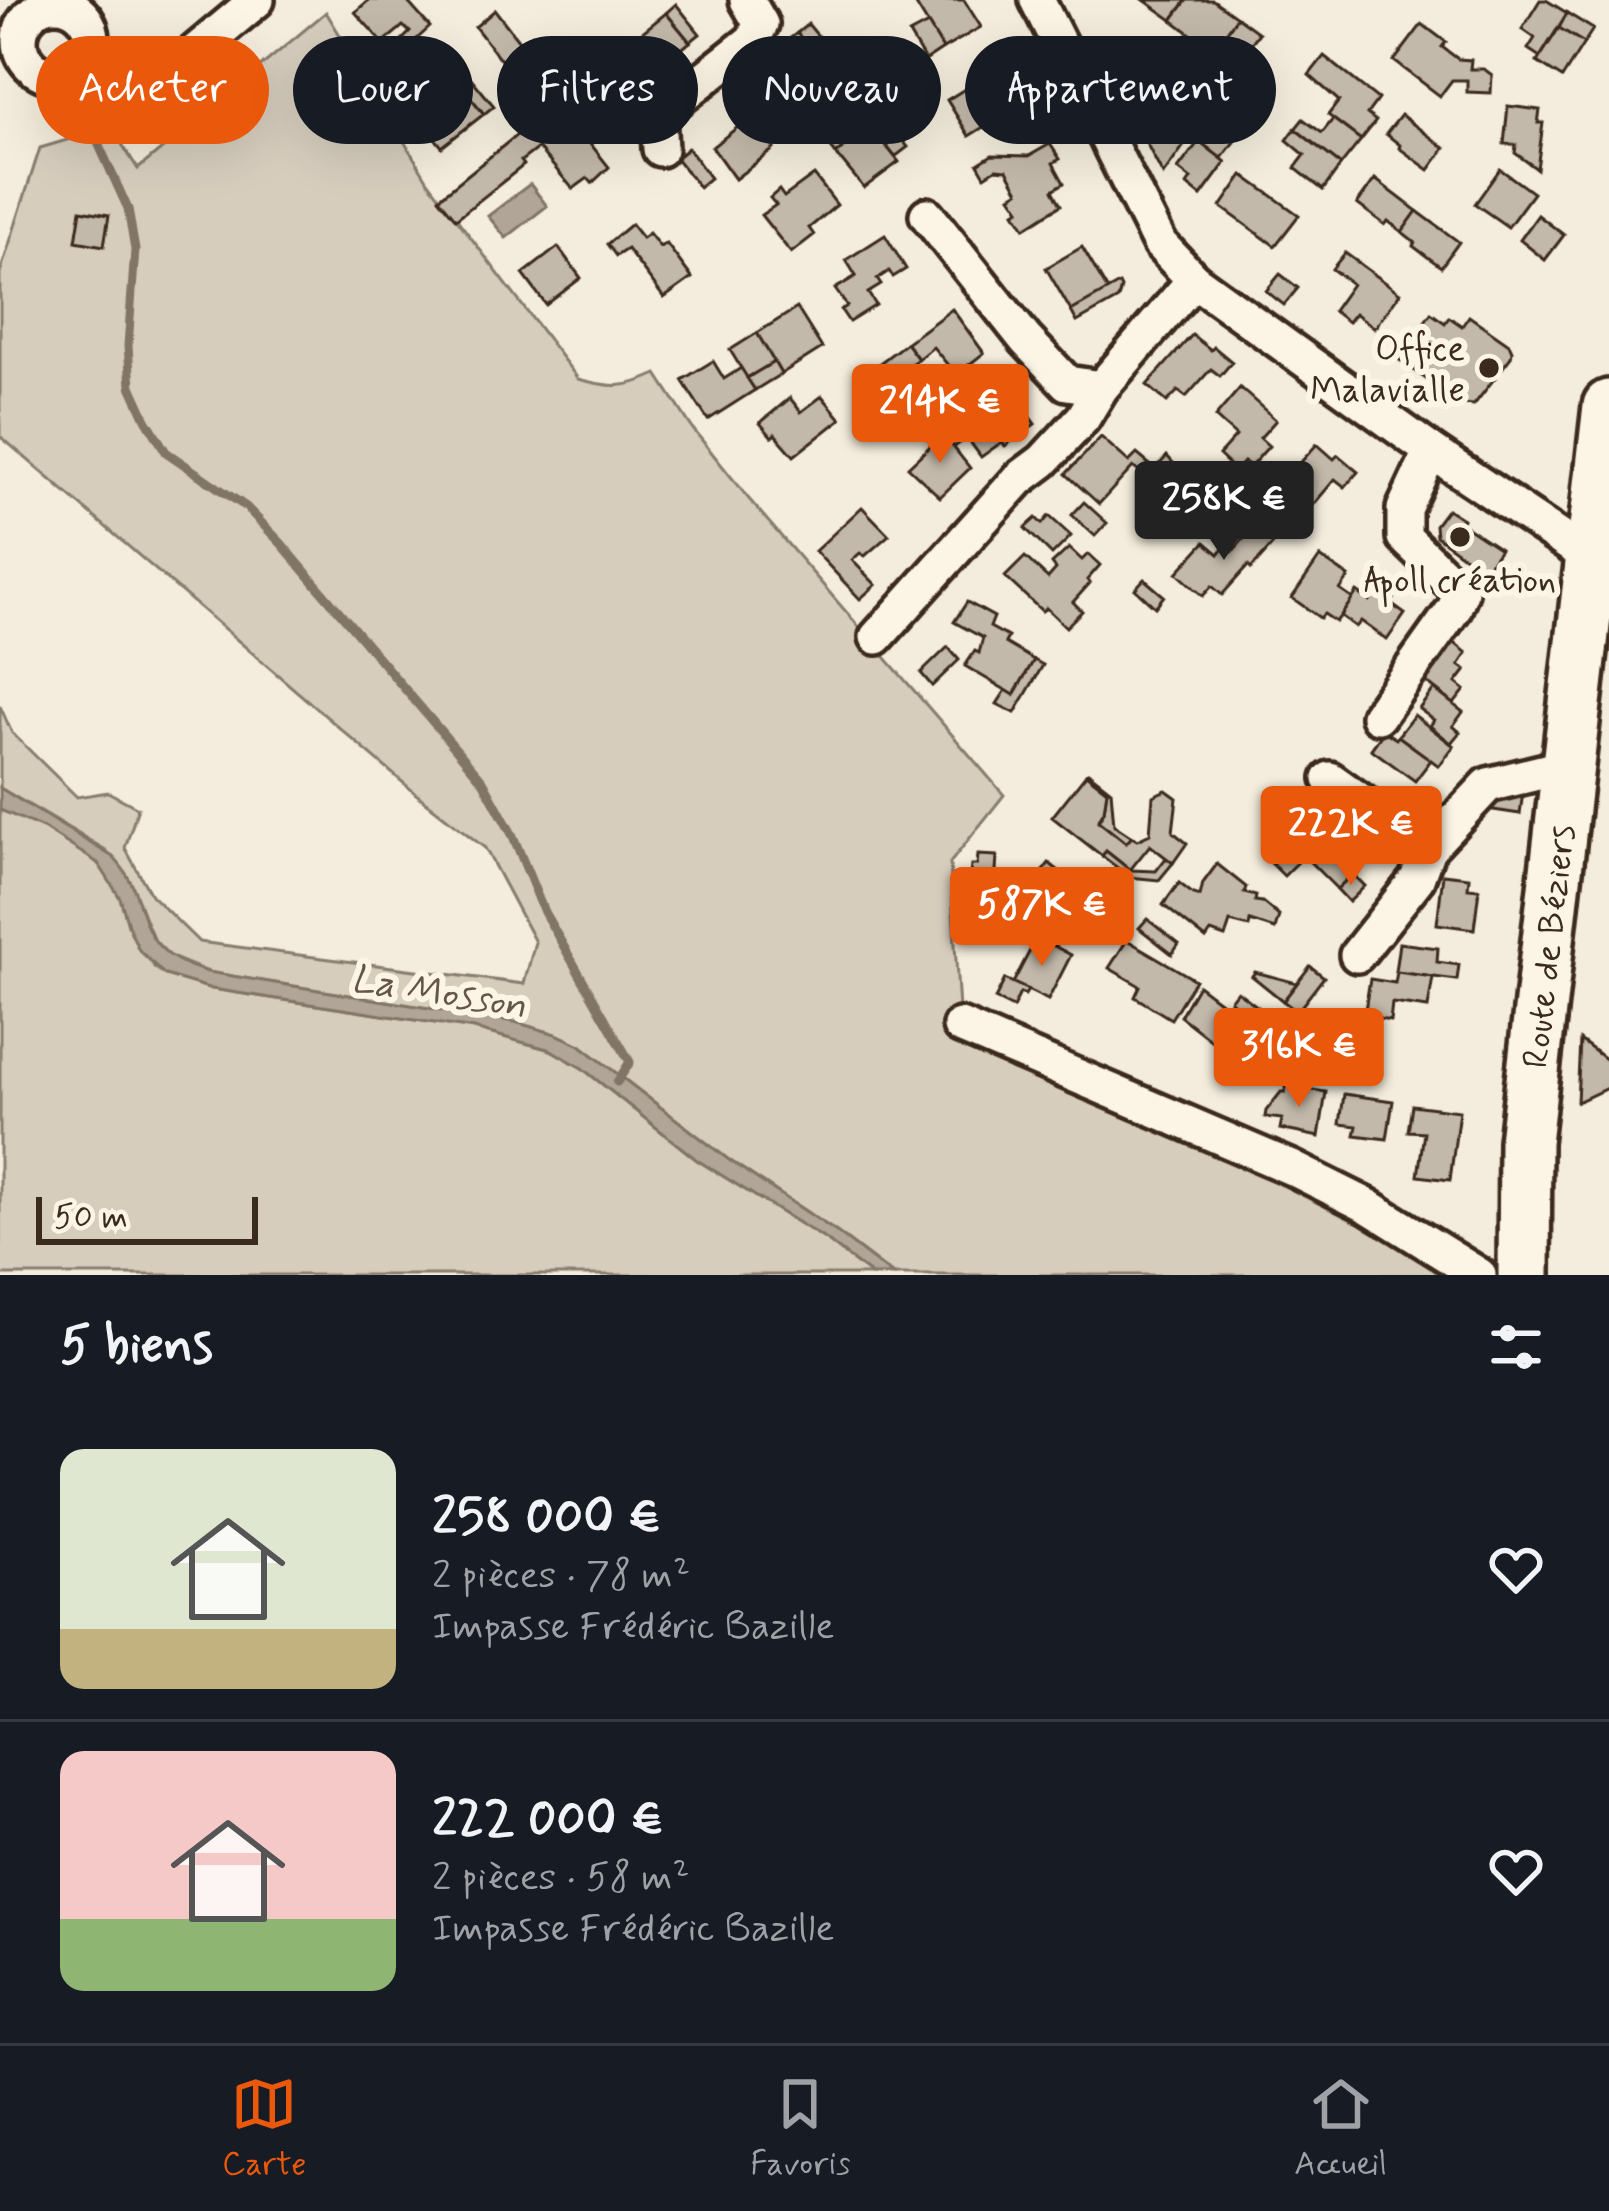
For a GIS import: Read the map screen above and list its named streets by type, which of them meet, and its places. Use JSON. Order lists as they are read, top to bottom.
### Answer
{
  "streets": {
    "main road": ["Route de Béziers"]
  },
  "water": ["La Mosson"],
  "places": ["Office Malavialle", "Apoll création"],
  "scale_bar": "50 m",
  "page": {
    "chip": [
      "Acheter",
      "Louer",
      "Filtres",
      "Nouveau",
      "Appartement"
    ],
    "price": [
      "214K €",
      "258K €",
      "222K €",
      "587K €",
      "316K €"
    ],
    "scale": "50 m",
    "heading": "5 biens",
    "list": [
      {
        "name": "258 000 €",
        "note": "2 pièces · 78 m² · Impasse Frédéric Bazille"
      },
      {
        "name": "222 000 €",
        "note": "2 pièces · 58 m² · Impasse Frédéric Bazille"
      }
    ],
    "tabs": ["Carte", "Favoris", "Accueil"]
  }
}
